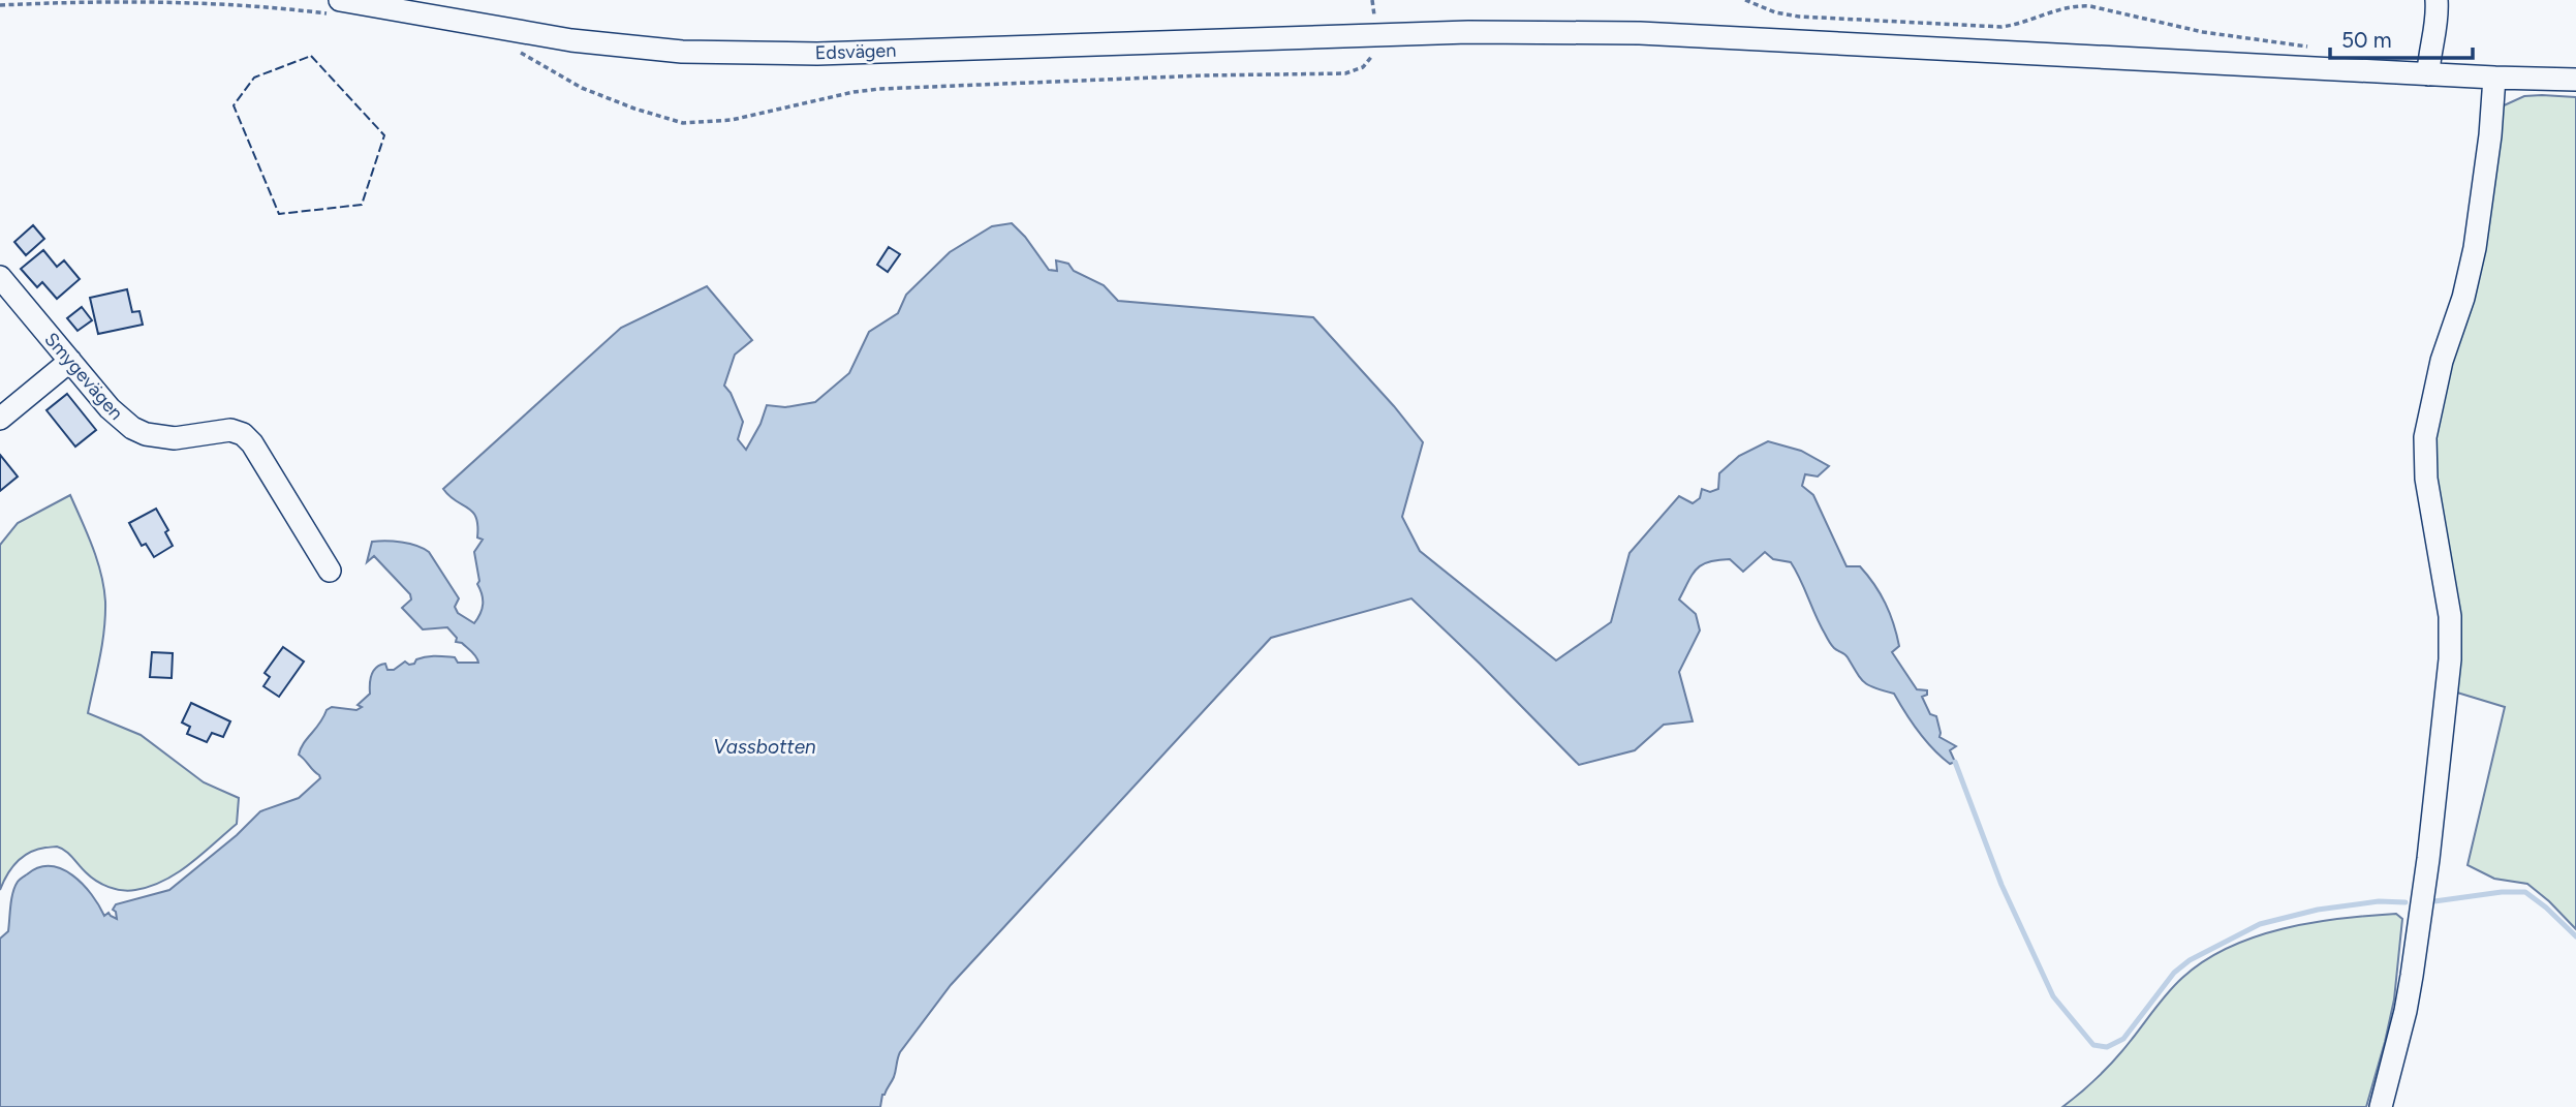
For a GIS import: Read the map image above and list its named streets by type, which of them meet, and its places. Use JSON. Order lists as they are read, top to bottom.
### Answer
{
  "streets": {
    "street": ["Edsvägen", "Smygevägen"]
  },
  "water": ["Vassbotten"],
  "scale_bar": "50 m"
}
